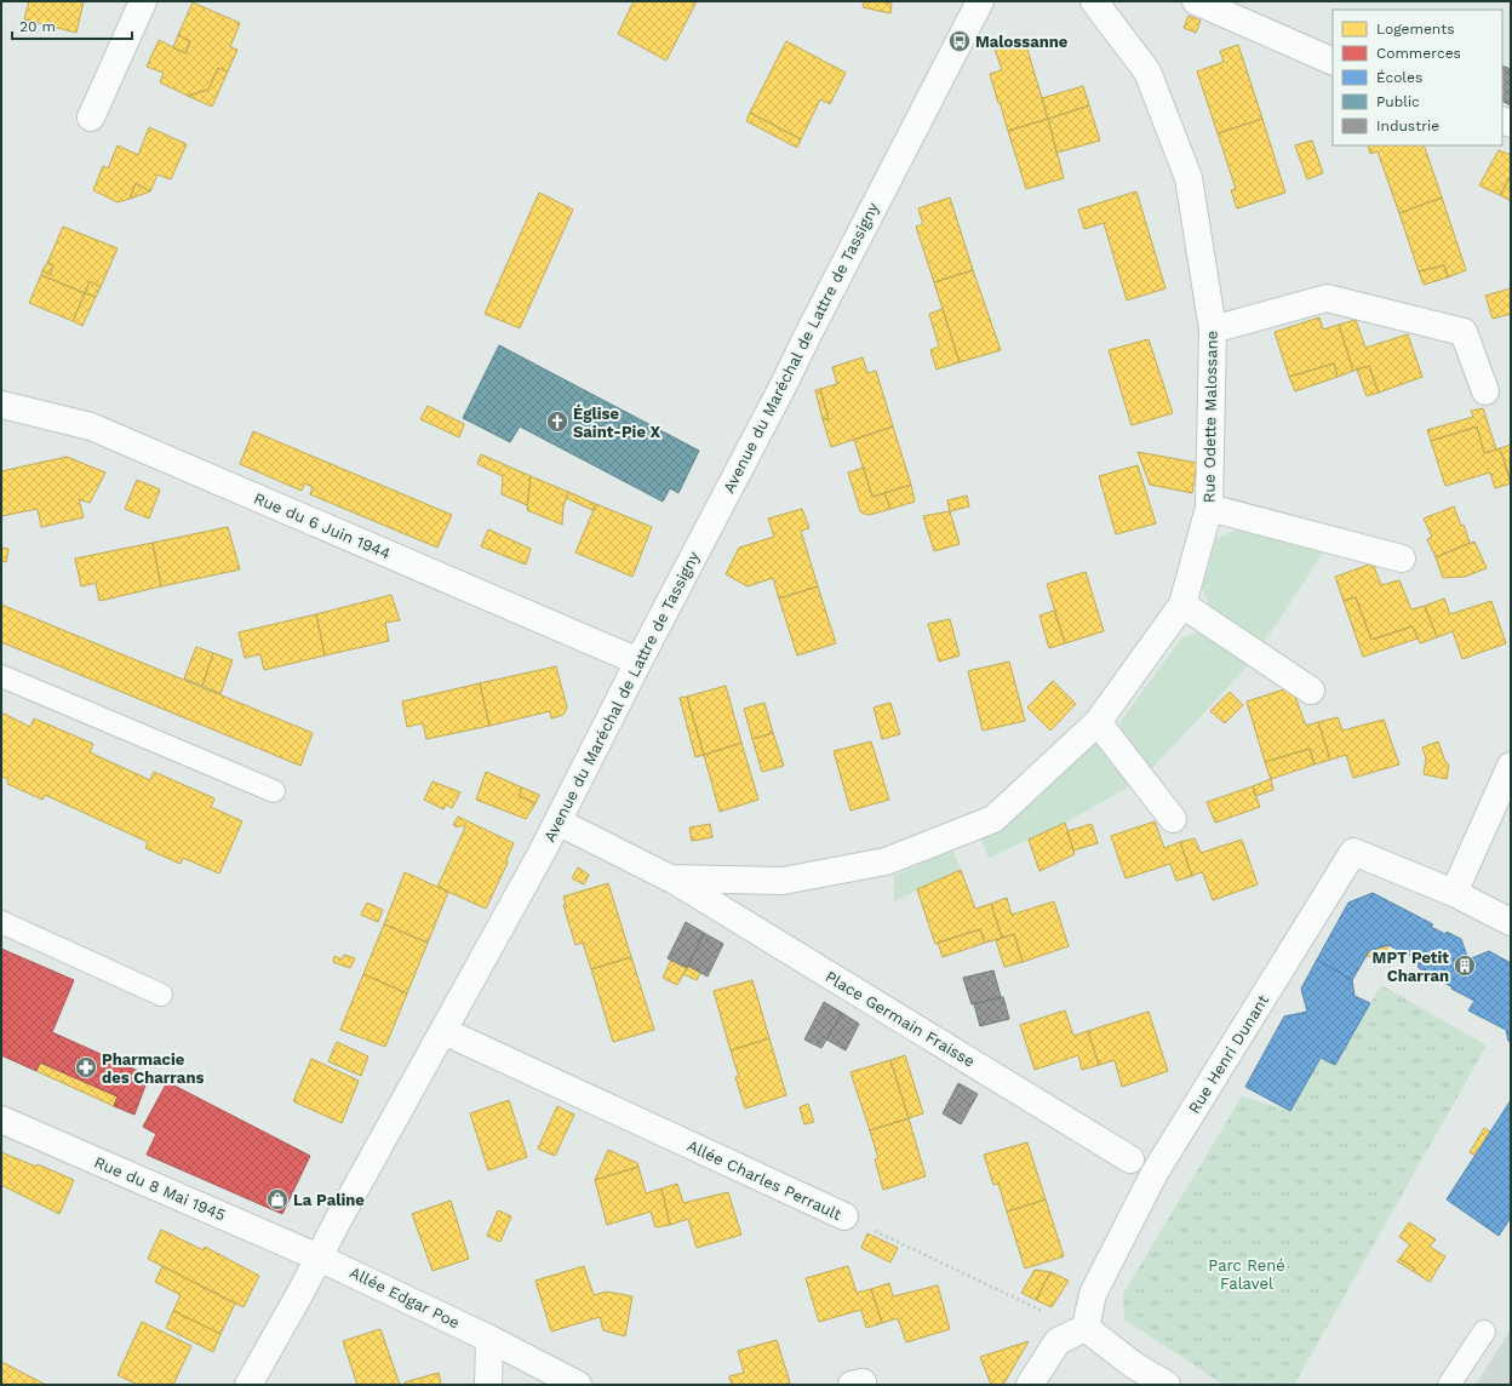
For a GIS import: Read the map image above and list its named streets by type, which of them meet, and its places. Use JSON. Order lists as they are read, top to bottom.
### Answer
{
  "streets": {
    "street": [
      "Avenue du Maréchal de Lattre de Tassigny",
      "Rue Odette Malossane",
      "Rue du 6 Juin 1944",
      "Place Germain Fraisse",
      "Rue Henri Dunant",
      "Allée Charles Perrault",
      "Rue du 8 Mai 1945",
      "Allée Edgar Poe"
    ]
  },
  "crossings": [
    ["Avenue du Maréchal de Lattre de Tassigny", "Rue Odette Malossane"],
    ["Avenue du Maréchal de Lattre de Tassigny", "Rue du 6 Juin 1944"],
    ["Avenue du Maréchal de Lattre de Tassigny", "Allée Charles Perrault"],
    ["Avenue du Maréchal de Lattre de Tassigny", "Rue du 8 Mai 1945"],
    ["Avenue du Maréchal de Lattre de Tassigny", "Allée Edgar Poe"],
    ["Rue Odette Malossane", "Place Germain Fraisse"],
    ["Rue Henri Dunant", "Allée Charles Perrault"],
    ["Rue du 8 Mai 1945", "Allée Edgar Poe"]
  ],
  "parks": ["Parc René Falavel"],
  "places": {
    "bus stop": ["Malossanne"],
    "church": ["Église Saint-Pie X"],
    "building": ["MPT Petit Charran"],
    "pharmacy": ["Pharmacie des Charrans"],
    "shop": ["La Paline"]
  },
  "legend": [
    "Logements",
    "Commerces",
    "Écoles",
    "Public",
    "Industrie"
  ],
  "scale_bar": "20 m"
}
